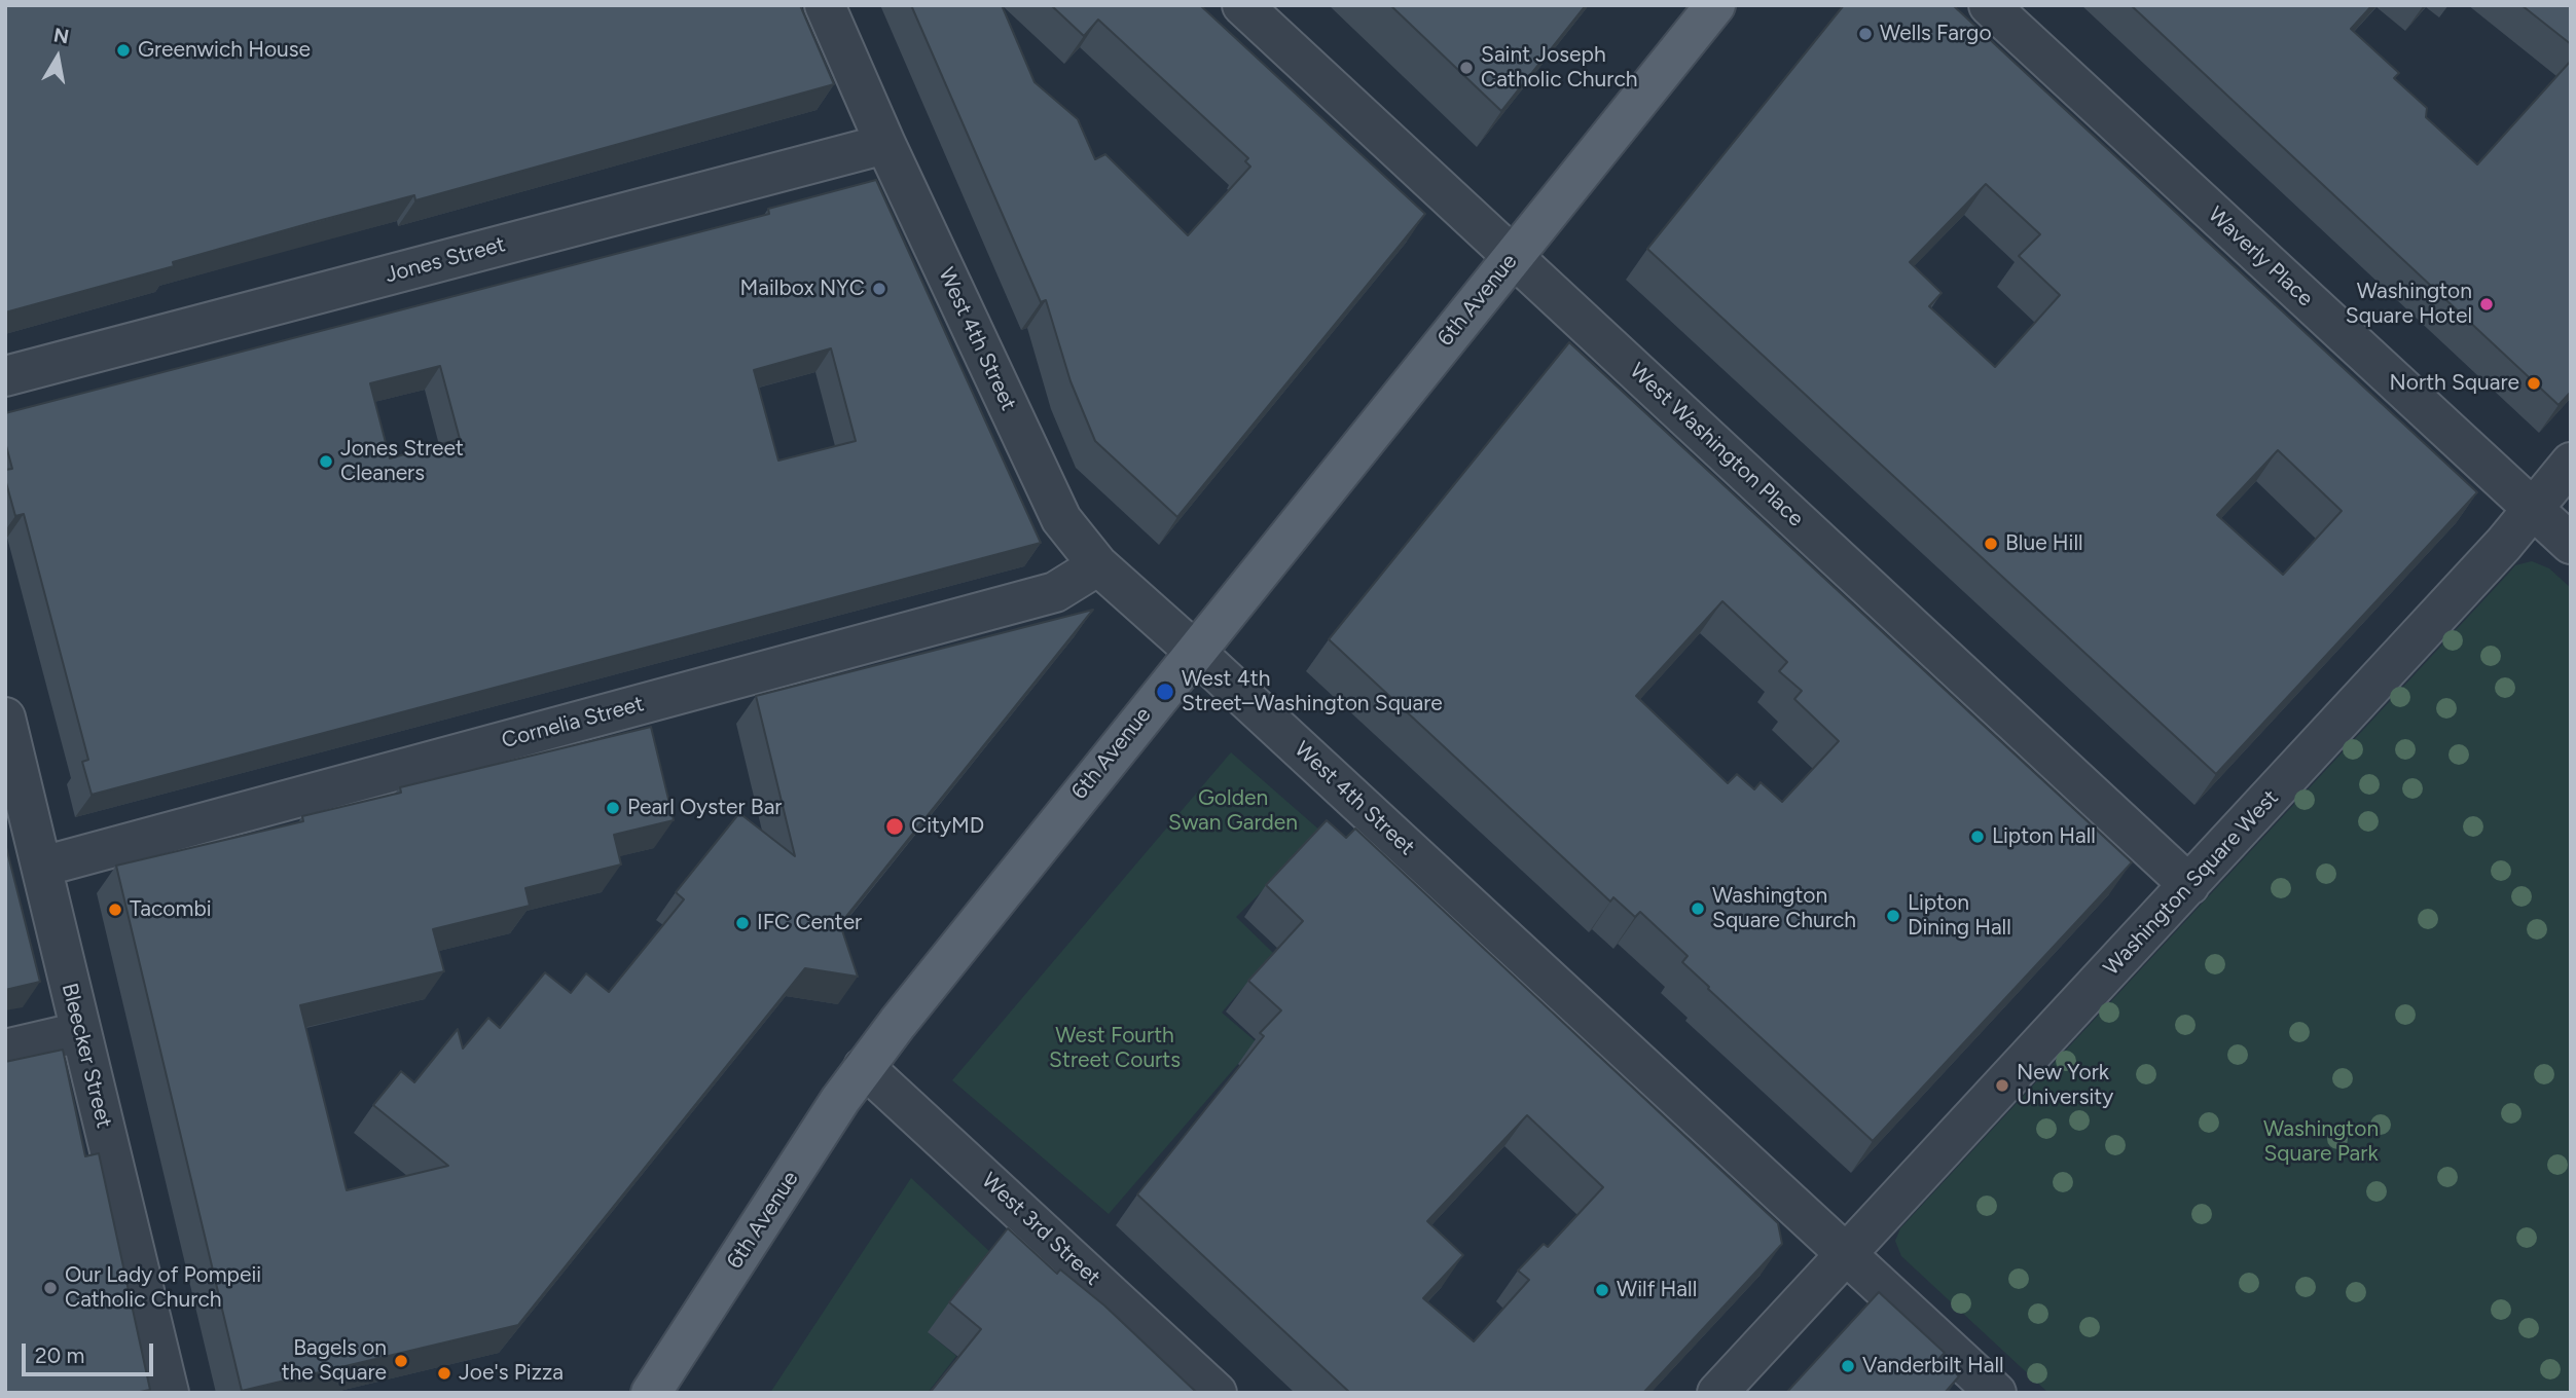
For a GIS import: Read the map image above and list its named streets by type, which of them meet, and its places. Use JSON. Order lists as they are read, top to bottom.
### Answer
{
  "streets": {
    "main road": ["6th Avenue"],
    "street": [
      "Waverly Place",
      "Jones Street",
      "West 4th Street",
      "West Washington Place",
      "Cornelia Street",
      "Washington Square West",
      "Bleecker Street",
      "West 3rd Street"
    ]
  },
  "crossings": [
    ["Waverly Place", "Washington Square West"],
    ["Jones Street", "West 4th Street"],
    ["6th Avenue", "West 4th Street"],
    ["6th Avenue", "West Washington Place"],
    ["6th Avenue", "West 3rd Street"],
    ["West 4th Street", "Cornelia Street"],
    ["West 4th Street", "Washington Square West"],
    ["West Washington Place", "Washington Square West"],
    ["Cornelia Street", "Bleecker Street"]
  ],
  "parks": ["Golden Swan Garden", "West Fourth Street Courts", "Washington Square Park"],
  "places": [
    "Wells Fargo",
    "Greenwich House",
    "Saint Joseph Catholic Church",
    "Mailbox NYC",
    "Washington Square Hotel",
    "North Square",
    "Jones Street Cleaners",
    "Blue Hill",
    "West 4th Street–Washington Square",
    "Pearl Oyster Bar",
    "CityMD",
    "Lipton Hall",
    "Washington Square Church",
    "Tacombi",
    "Lipton Dining Hall",
    "IFC Center",
    "New York University",
    "Our Lady of Pompeii Catholic Church",
    "Wilf Hall",
    "Bagels on the Square",
    "Vanderbilt Hall",
    "Joe's Pizza"
  ],
  "scale_bar": "20 m",
  "north": "top"
}
